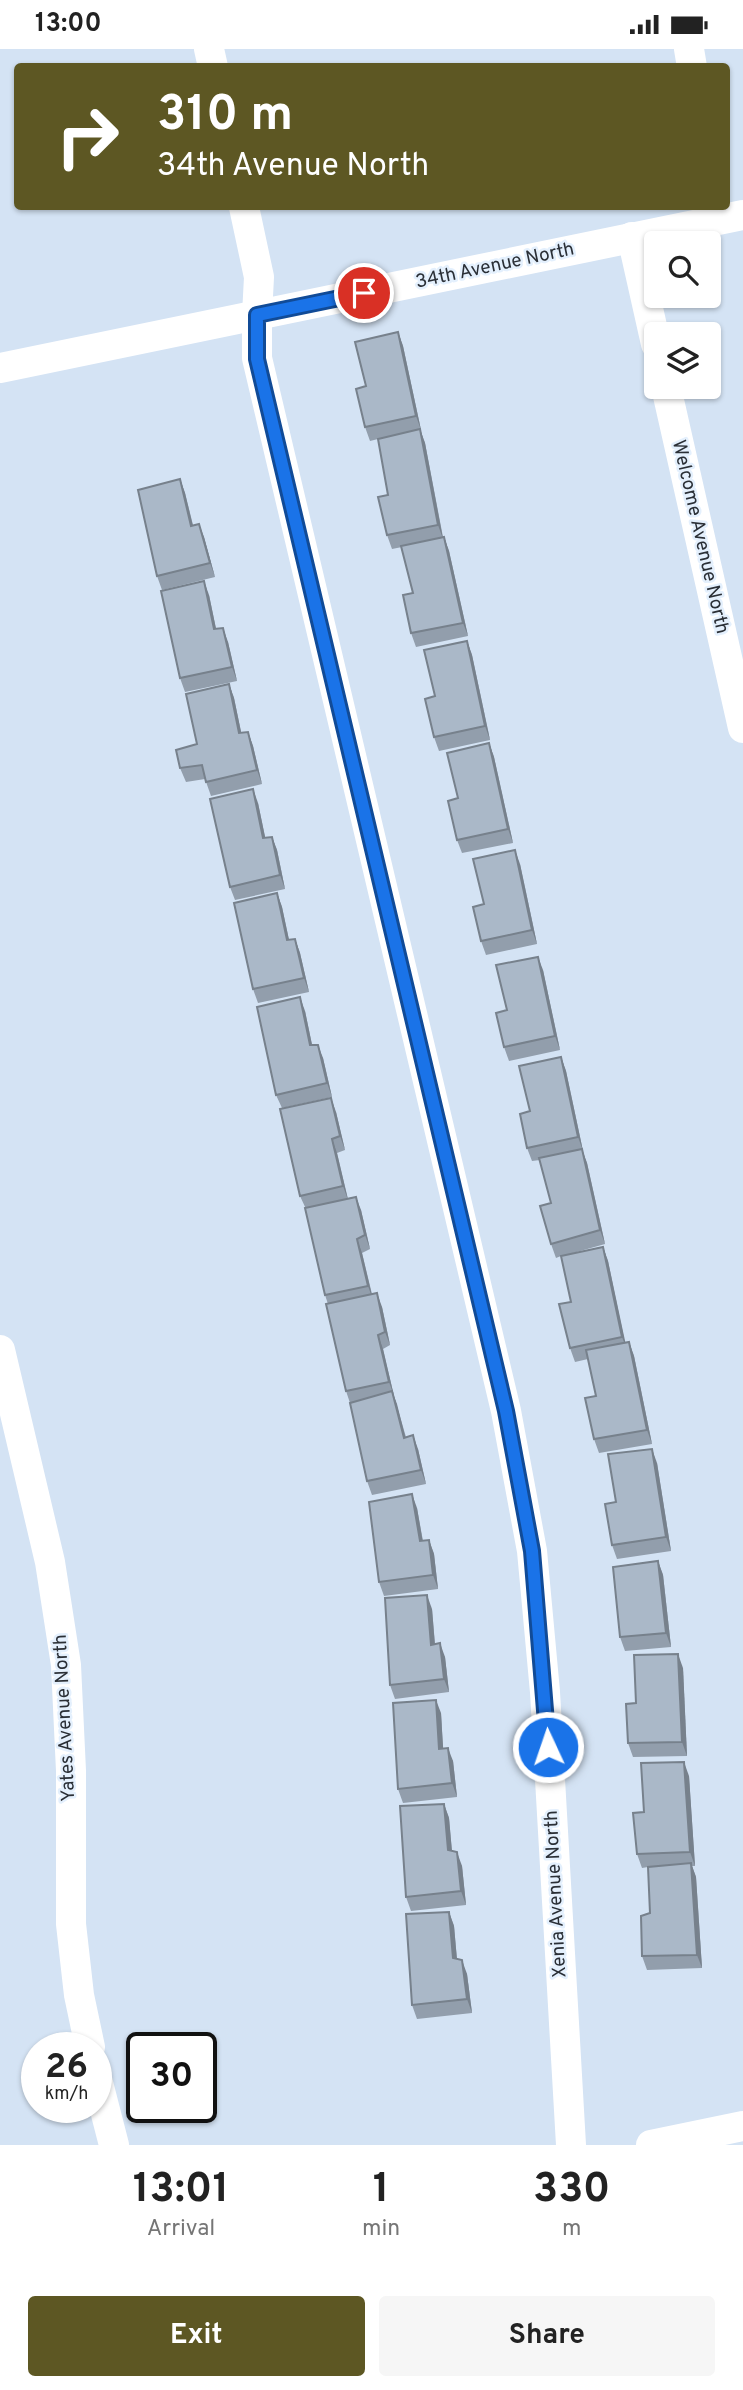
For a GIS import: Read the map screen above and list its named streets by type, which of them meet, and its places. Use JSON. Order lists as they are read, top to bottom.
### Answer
{
  "streets": {
    "street": [
      "34th Avenue North",
      "Welcome Avenue North",
      "Yates Avenue North",
      "Xenia Avenue North"
    ]
  },
  "crossings": [
    ["34th Avenue North", "Xenia Avenue North"]
  ],
  "page": {
    "status": "13:00",
    "turn": ["310 m", "34th Avenue North"],
    "speed": "26 km/h",
    "limit": "30",
    "eta": [
      "13:01",
      "Arrival",
      "1",
      "min",
      "330",
      "m"
    ],
    "buttons": ["Exit", "Share"]
  }
}
